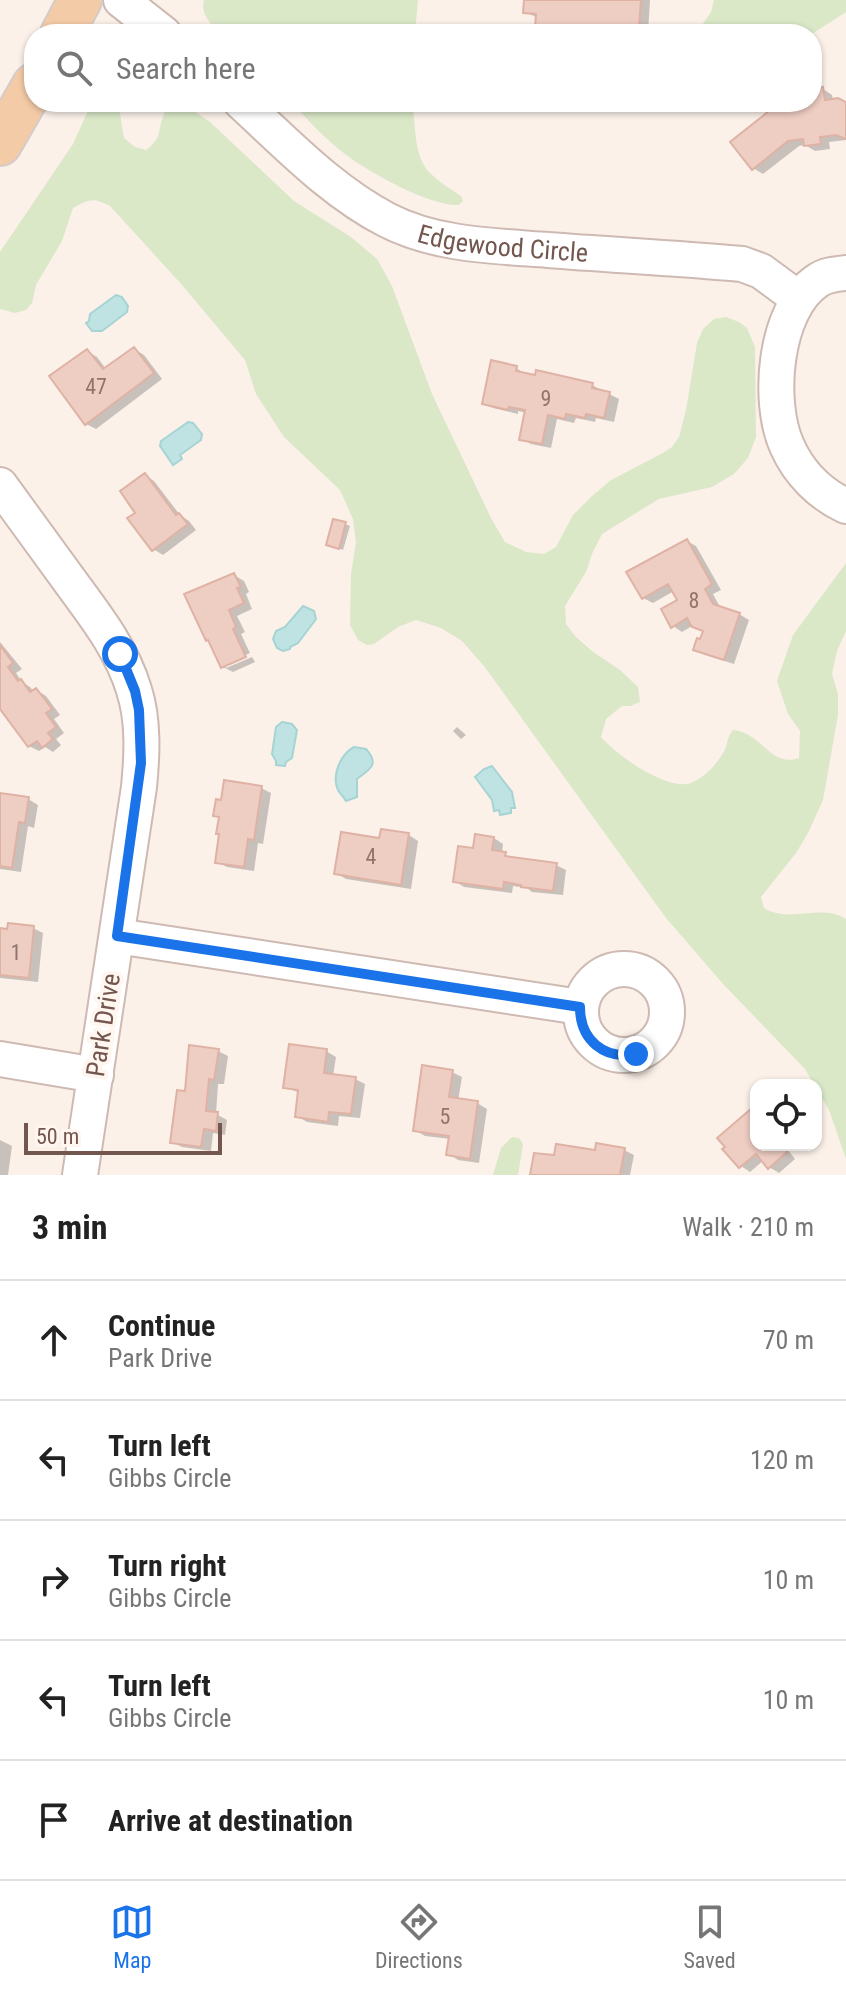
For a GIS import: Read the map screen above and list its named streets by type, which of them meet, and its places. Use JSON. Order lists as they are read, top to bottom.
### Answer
{
  "streets": {
    "street": ["Edgewood Circle", "Park Drive"]
  },
  "house_numbers": [
    "47",
    "9",
    "8",
    "4",
    "1",
    "5"
  ],
  "scale_bar": "50 m",
  "page": {
    "search": "Search here",
    "scale": "50 m",
    "heading": ["3 min", "Walk · 210 m"],
    "list": [
      ["Continue", "Park Drive", "70 m"],
      ["Turn left", "Gibbs Circle", "120 m"],
      ["Turn right", "Gibbs Circle", "10 m"],
      ["Turn left", "Gibbs Circle", "10 m"],
      "Arrive at destination"
    ],
    "nav": ["Map", "Directions", "Saved"]
  }
}
